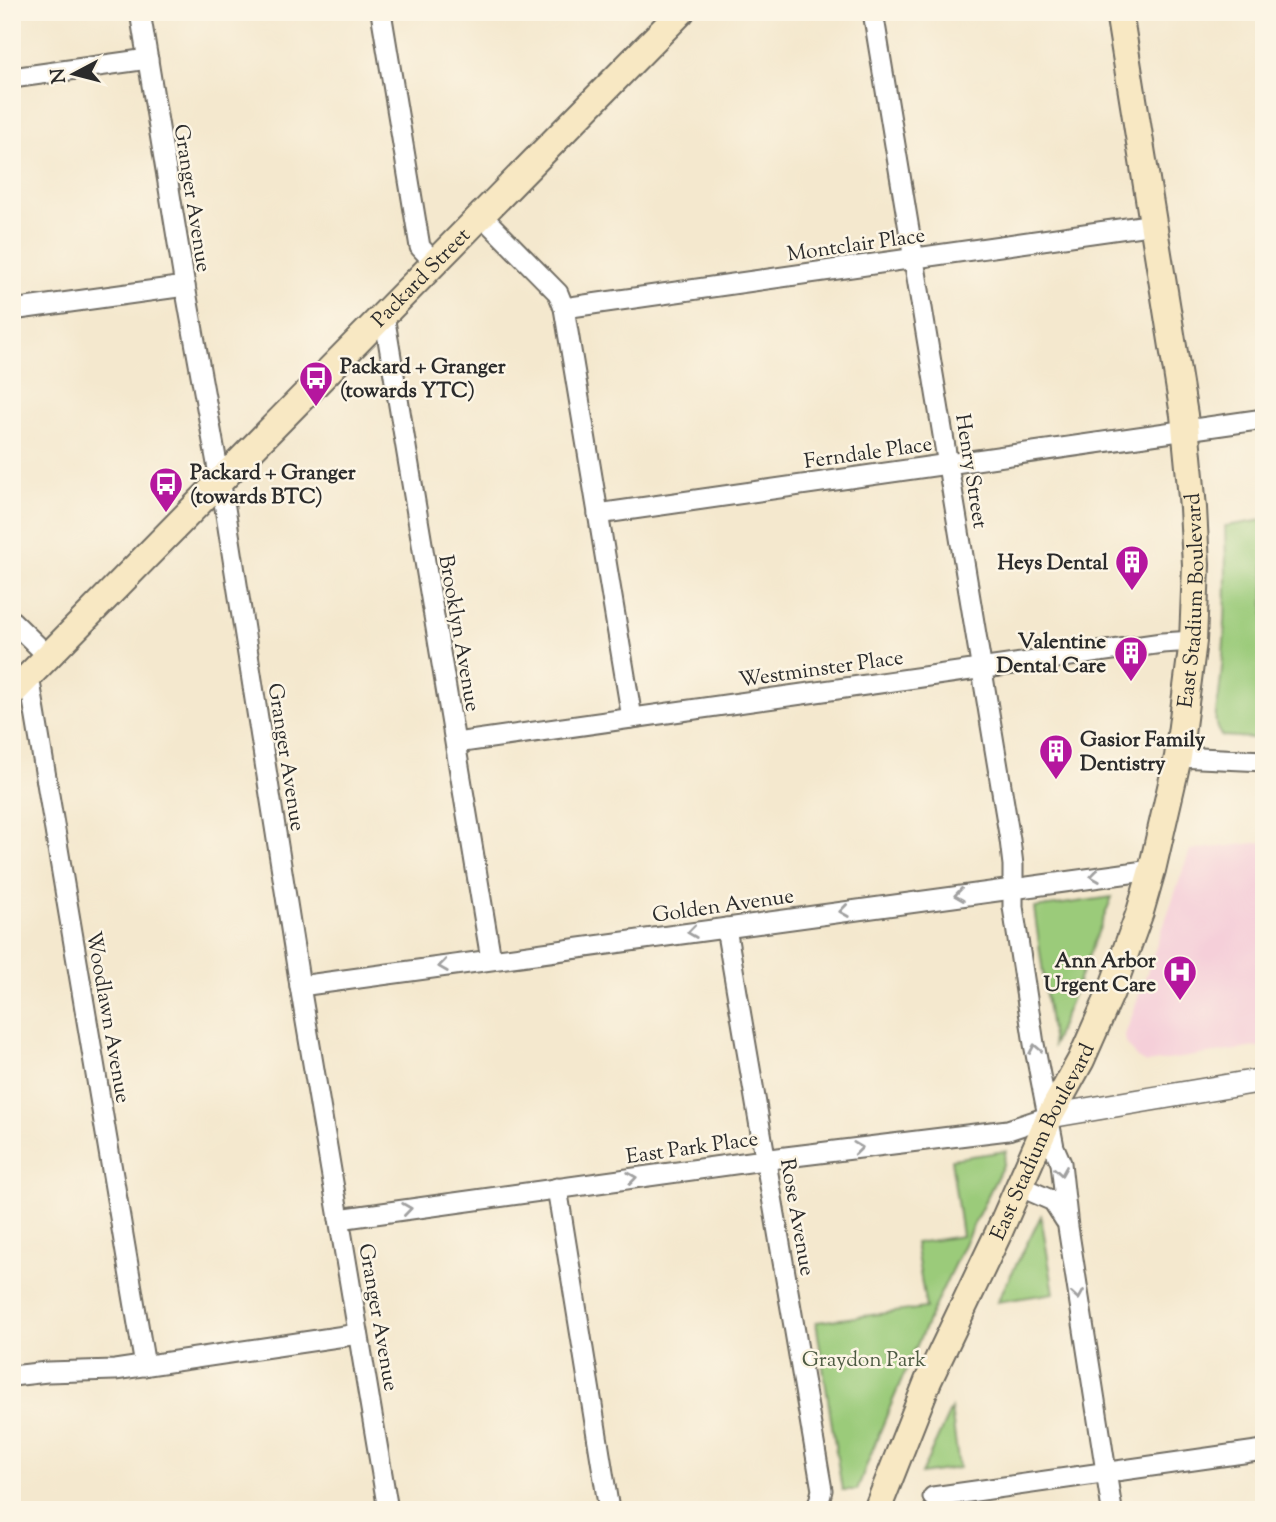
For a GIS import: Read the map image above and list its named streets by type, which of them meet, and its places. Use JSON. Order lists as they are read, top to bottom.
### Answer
{
  "streets": {
    "main road": ["Packard Street", "East Stadium Boulevard"],
    "street": [
      "Granger Avenue",
      "Montclair Place",
      "Ferndale Place",
      "Henry Street",
      "Brooklyn Avenue",
      "Westminster Place",
      "Golden Avenue",
      "Woodlawn Avenue",
      "East Park Place",
      "Rose Avenue"
    ]
  },
  "crossings": [
    ["Granger Avenue", "Packard Street"],
    ["Granger Avenue", "Golden Avenue"],
    ["Granger Avenue", "East Park Place"],
    ["Montclair Place", "Henry Street"],
    ["Montclair Place", "East Stadium Boulevard"],
    ["Packard Street", "Brooklyn Avenue"],
    ["Packard Street", "Woodlawn Avenue"],
    ["Ferndale Place", "Henry Street"],
    ["Ferndale Place", "East Stadium Boulevard"],
    ["Henry Street", "East Stadium Boulevard"],
    ["Henry Street", "Westminster Place"],
    ["Henry Street", "Golden Avenue"],
    ["Henry Street", "East Park Place"],
    ["East Stadium Boulevard", "Westminster Place"],
    ["East Stadium Boulevard", "Golden Avenue"],
    ["East Stadium Boulevard", "East Park Place"],
    ["Brooklyn Avenue", "Westminster Place"],
    ["Brooklyn Avenue", "Golden Avenue"],
    ["Golden Avenue", "Rose Avenue"],
    ["East Park Place", "Rose Avenue"]
  ],
  "one_way": ["Golden Avenue", "East Park Place"],
  "parks": ["Graydon Park"],
  "places": {
    "bus stop": ["Packard + Granger (towards YTC)", "Packard + Granger (towards BTC)"],
    "building": ["Heys Dental", "Valentine Dental Care", "Gasior Family Dentistry"],
    "hospital": ["Ann Arbor Urgent Care"]
  },
  "north": "left"
}
